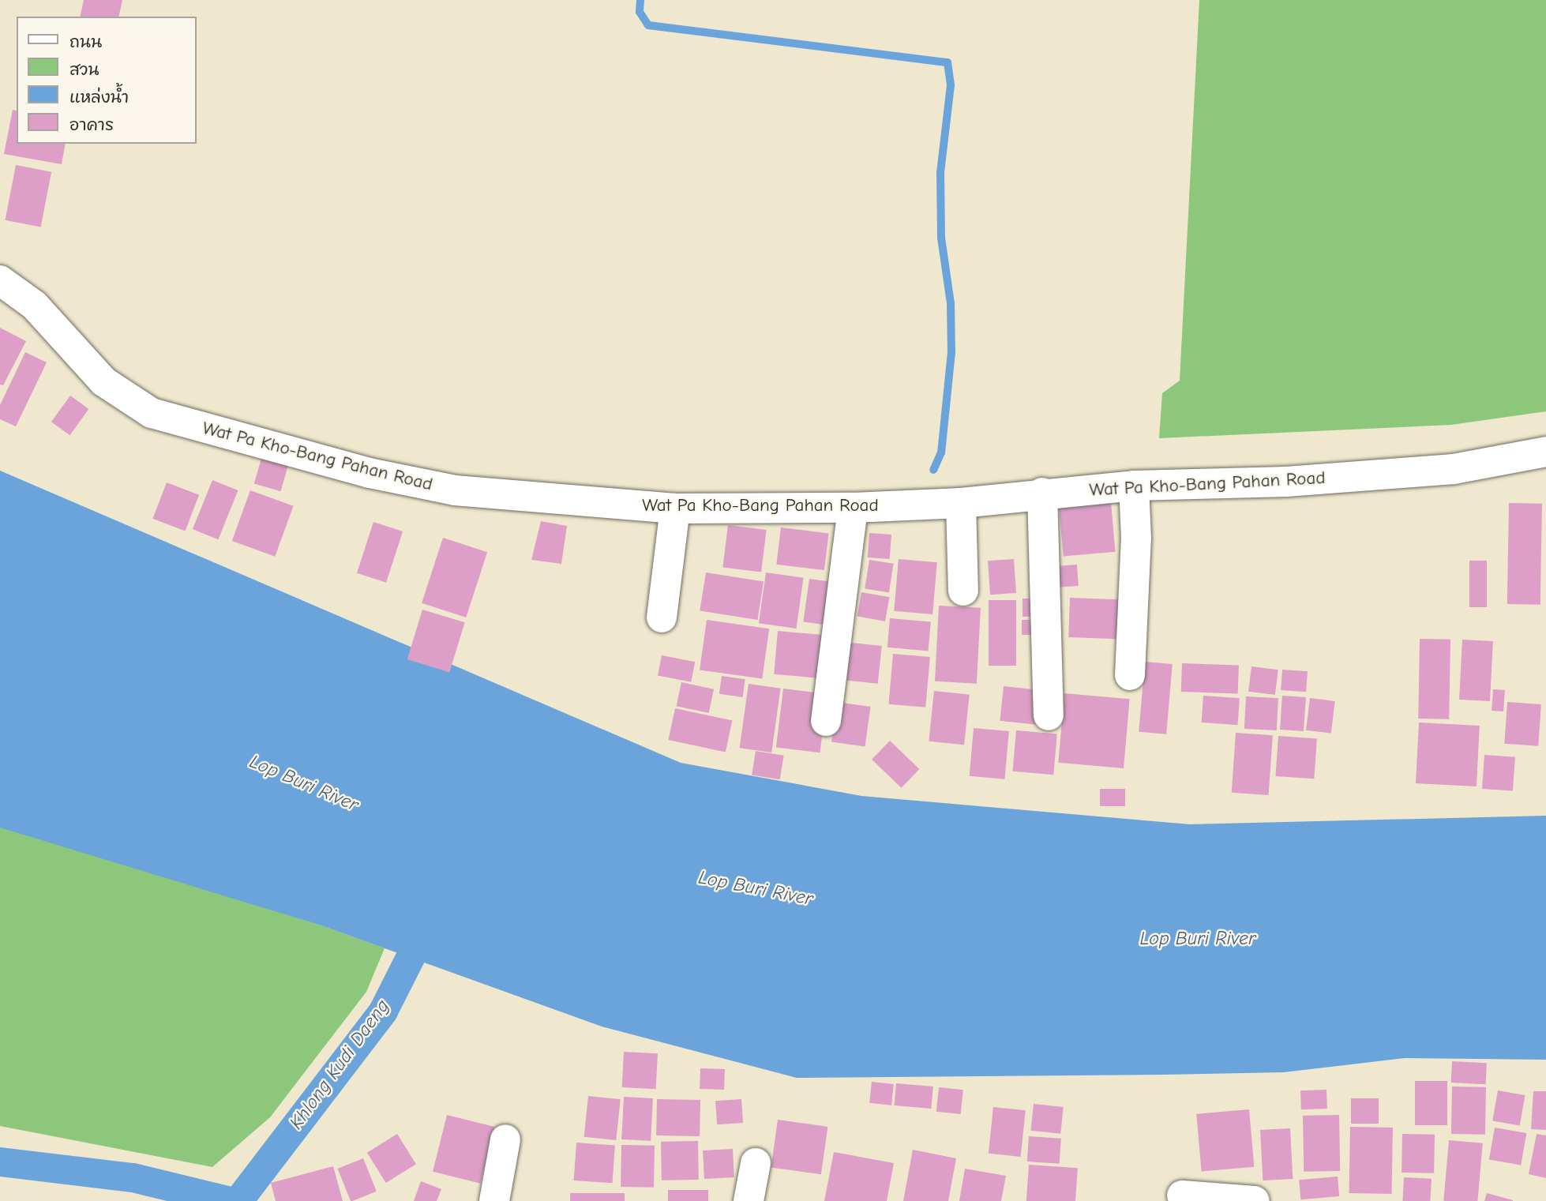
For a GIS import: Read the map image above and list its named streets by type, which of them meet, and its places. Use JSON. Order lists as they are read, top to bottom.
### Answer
{
  "streets": {
    "street": ["Wat Pa Kho-Bang Pahan Road"]
  },
  "water": ["Lop Buri River", "Khlong Kudi Daeng"],
  "legend": [
    "ถนน",
    "สวน",
    "แหล่งน้ำ",
    "อาคาร"
  ]
}
